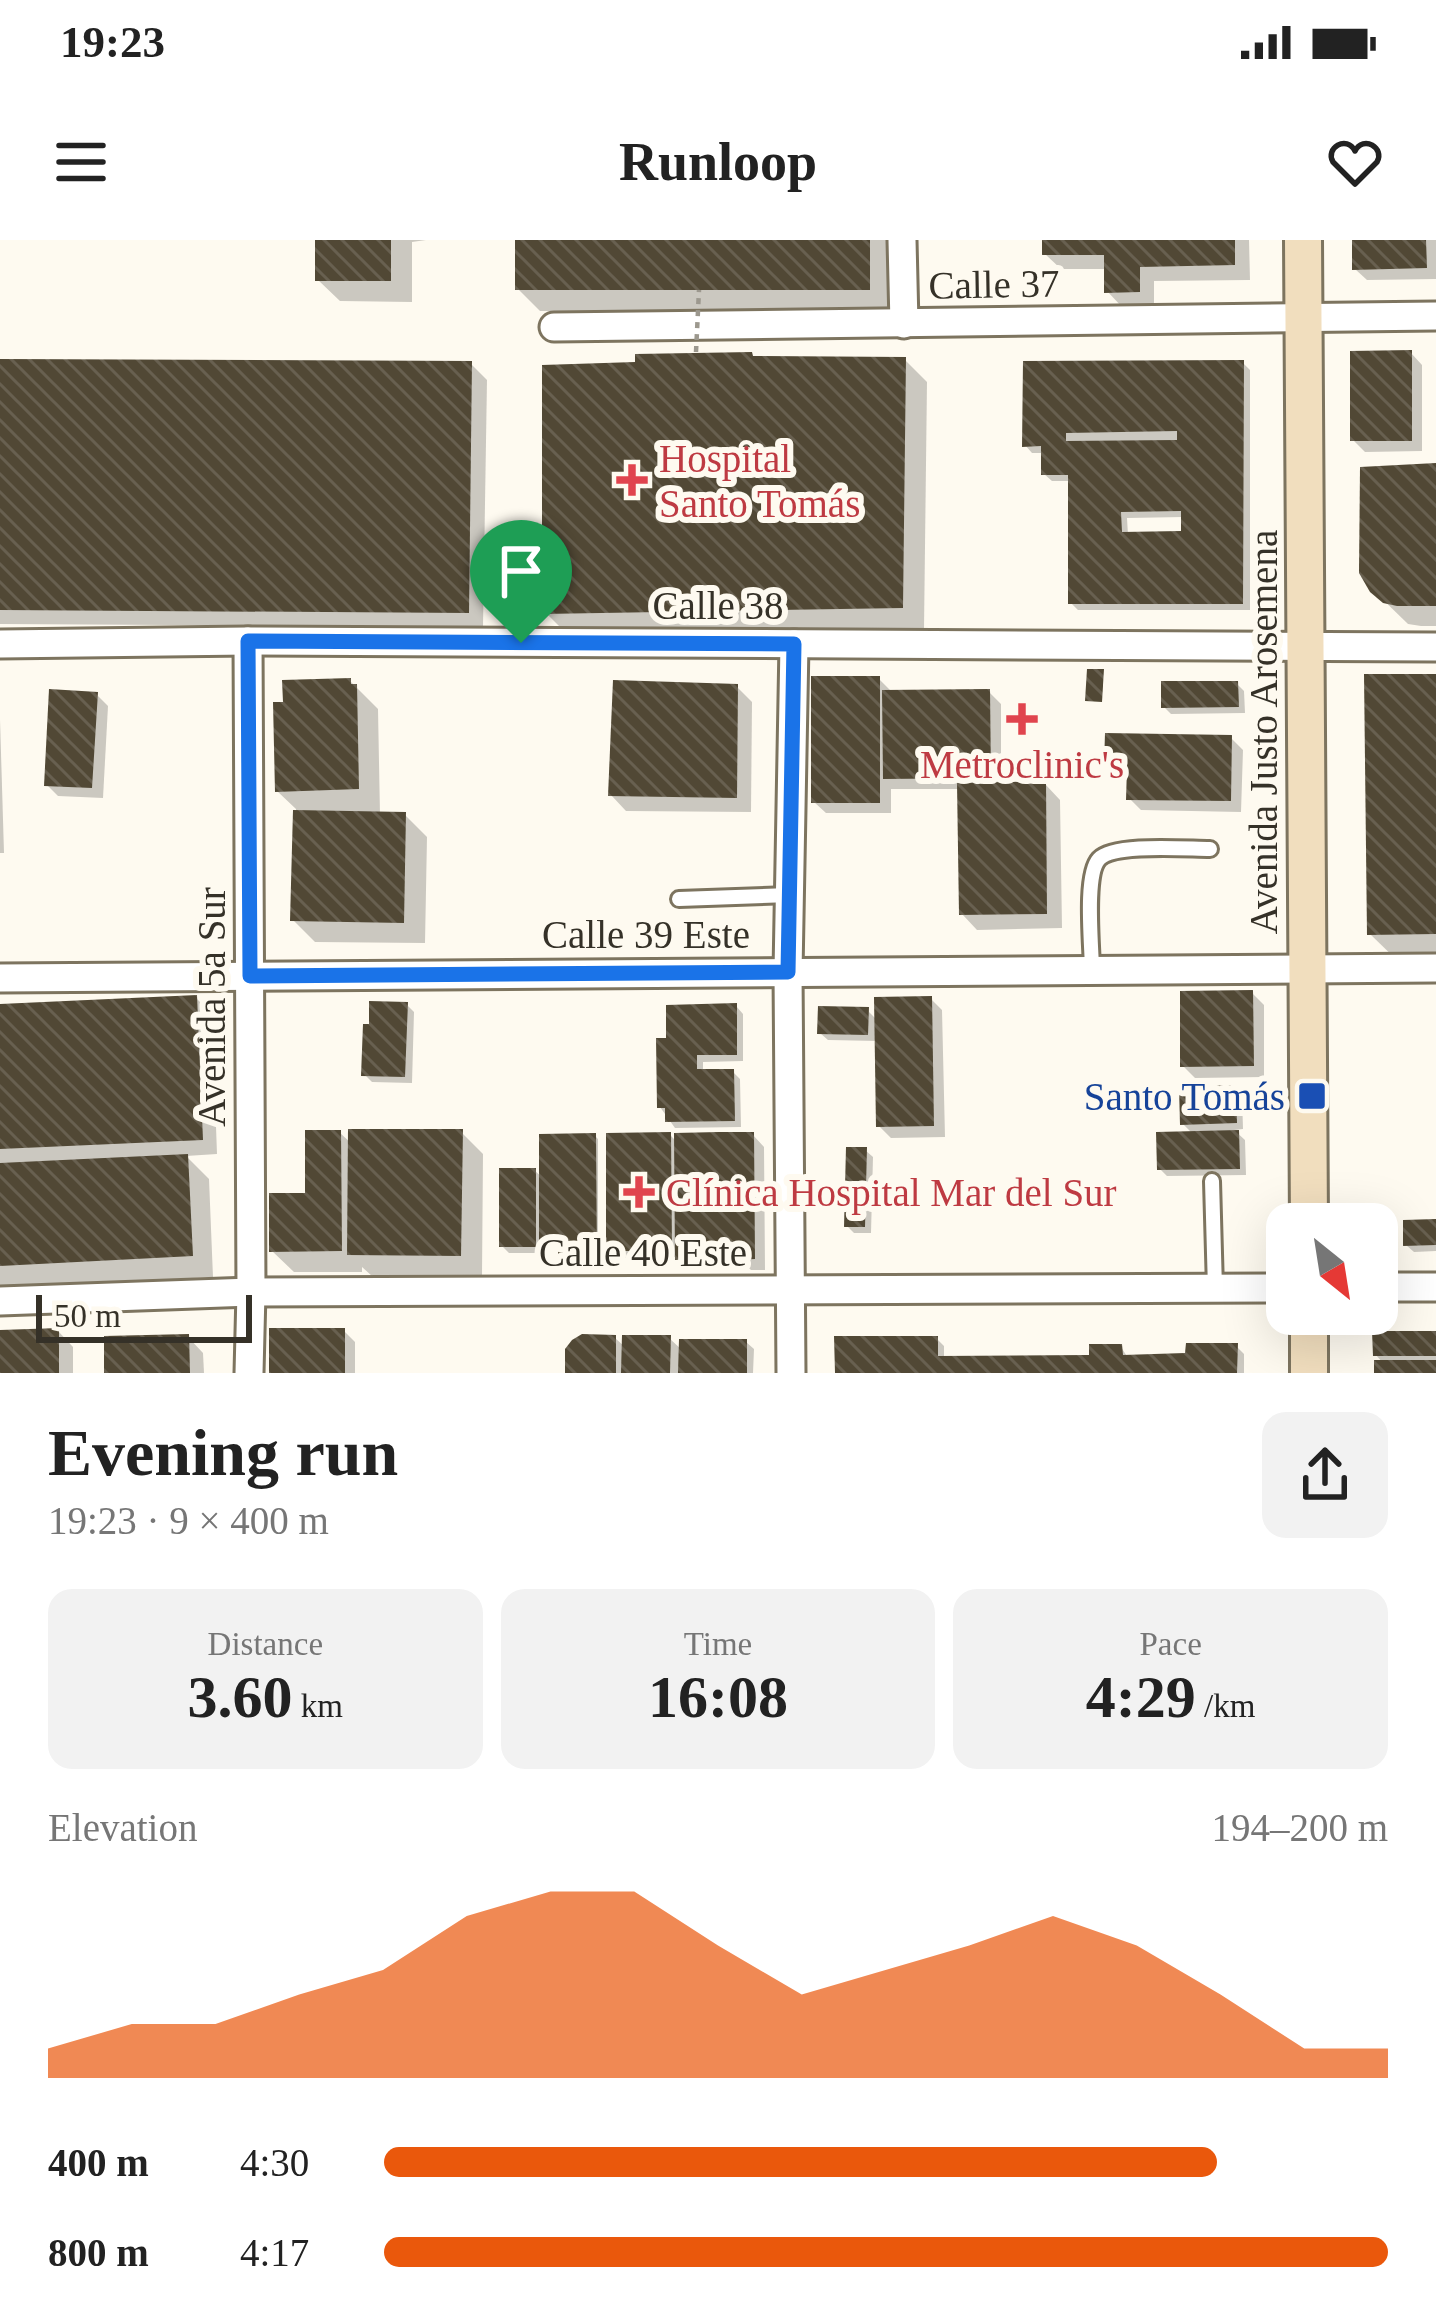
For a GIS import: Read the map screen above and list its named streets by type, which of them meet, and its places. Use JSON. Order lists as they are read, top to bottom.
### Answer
{
  "streets": {
    "street": [
      "Calle 37",
      "Calle 38",
      "Avenida Justo Arosemena",
      "Calle 39 Este",
      "Avenida 5a Sur",
      "Calle 40 Este"
    ]
  },
  "crossings": [
    ["Calle 37", "Avenida Justo Arosemena"],
    ["Calle 38", "Avenida Justo Arosemena"],
    ["Calle 38", "Avenida 5a Sur"],
    ["Avenida Justo Arosemena", "Calle 39 Este"],
    ["Calle 39 Este", "Avenida 5a Sur"],
    ["Avenida 5a Sur", "Calle 40 Este"]
  ],
  "places": {
    "health": ["Hospital Santo Tomás", "Metroclinic's", "Clínica Hospital Mar del Sur"],
    "transit": ["Santo Tomás"]
  },
  "scale_bar": "50 m",
  "north": "bottom right",
  "page": {
    "status": "19:23",
    "header": "Runloop",
    "scale": "50 m",
    "heading": ["Evening run", "19:23 · 9 × 400 m"],
    "stats": [
      ["Distance", "3.60 km"],
      ["Time", "16:08"],
      ["Pace", "4:29 /km"]
    ],
    "chart": ["Elevation", "194–200 m"],
    "list": [
      {
        "name": "400 m",
        "note": "4:30"
      },
      {
        "name": "800 m",
        "note": "4:17"
      }
    ]
  }
}
